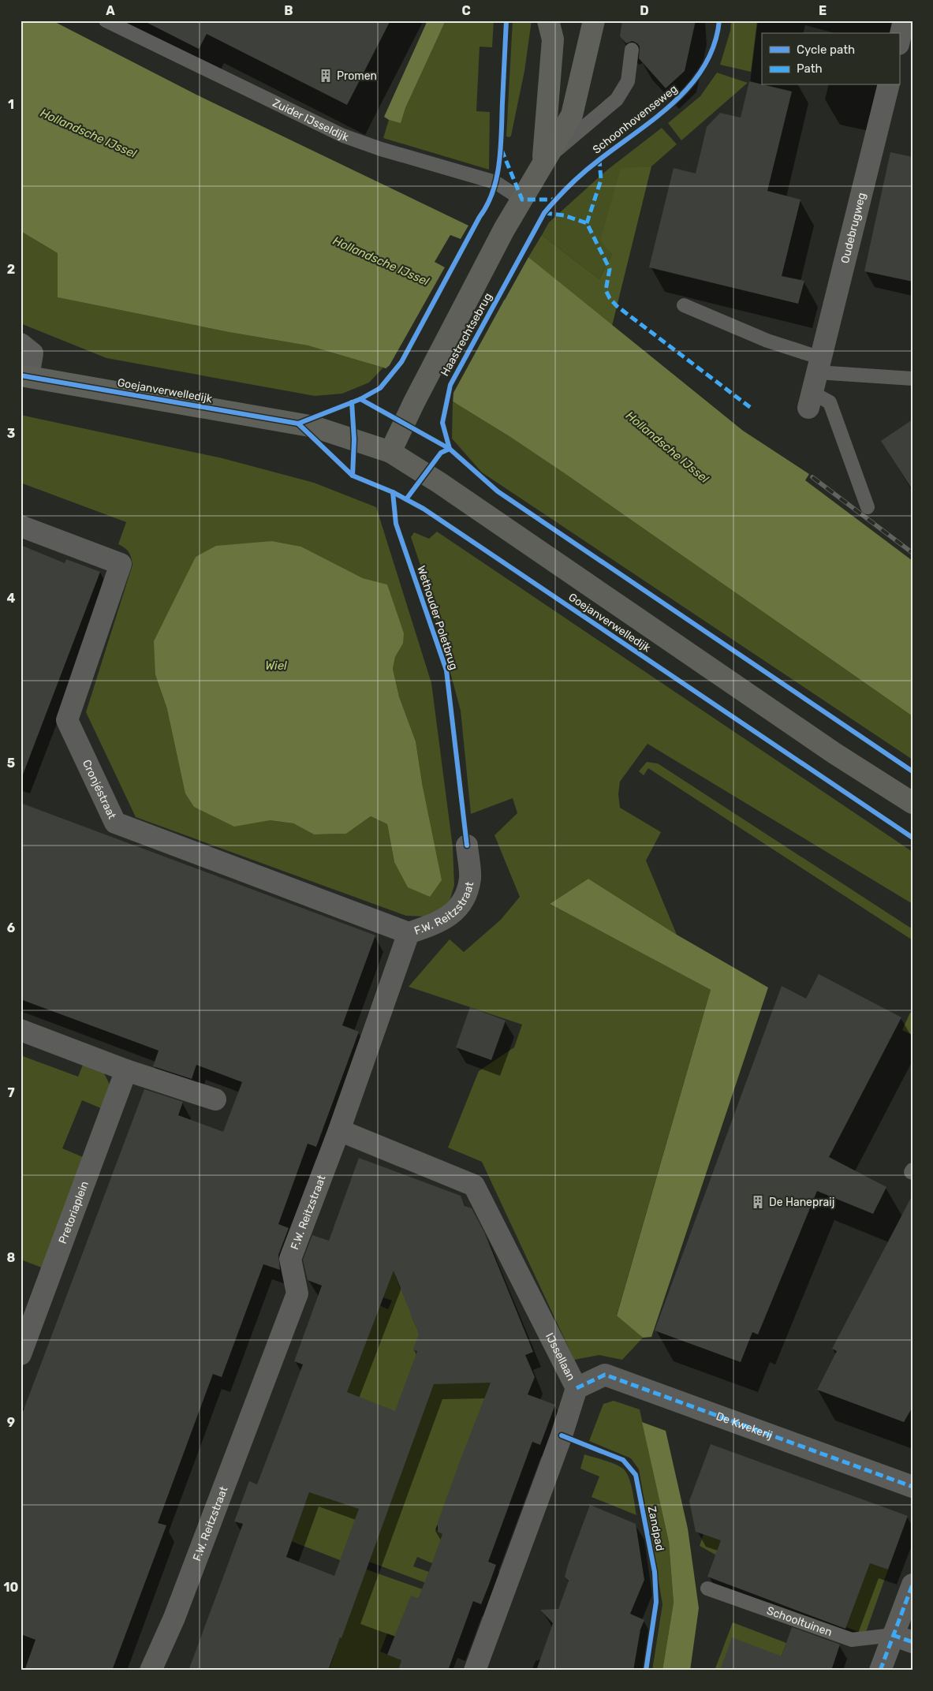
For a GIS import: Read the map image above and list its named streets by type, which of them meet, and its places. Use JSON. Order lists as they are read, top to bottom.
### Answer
{
  "streets": {
    "main road": ["Haastrechtsebrug", "Goejanverwelledijk"],
    "street": [
      "Oudebrugweg",
      "Cronjéstraat",
      "F.W. Reitzstraat",
      "Pretoriaplein",
      "IJssellaan",
      "De Kwekerij"
    ],
    "lane": ["Zuider IJsseldijk", "Schooltuinen"],
    "cycle path": ["Schoonhovenseweg", "Wethouder Poletbrug", "Zandpad"]
  },
  "crossings": [
    ["Zuider IJsseldijk", "Haastrechtsebrug"],
    ["Haastrechtsebrug", "Goejanverwelledijk"],
    ["Cronjéstraat", "F.W. Reitzstraat"],
    ["F.W. Reitzstraat", "IJssellaan"],
    ["IJssellaan", "De Kwekerij"]
  ],
  "water": ["Hollandsche IJssel", "Wiel"],
  "places": {
    "building": ["Promen", "De Hanepraij"]
  },
  "legend": ["Cycle path", "Path"],
  "grid": {
    "columns": [
      "A",
      "B",
      "C",
      "D",
      "E"
    ],
    "rows": [
      "1",
      "2",
      "3",
      "4",
      "5",
      "6",
      "7",
      "8",
      "9",
      "10"
    ]
  }
}
